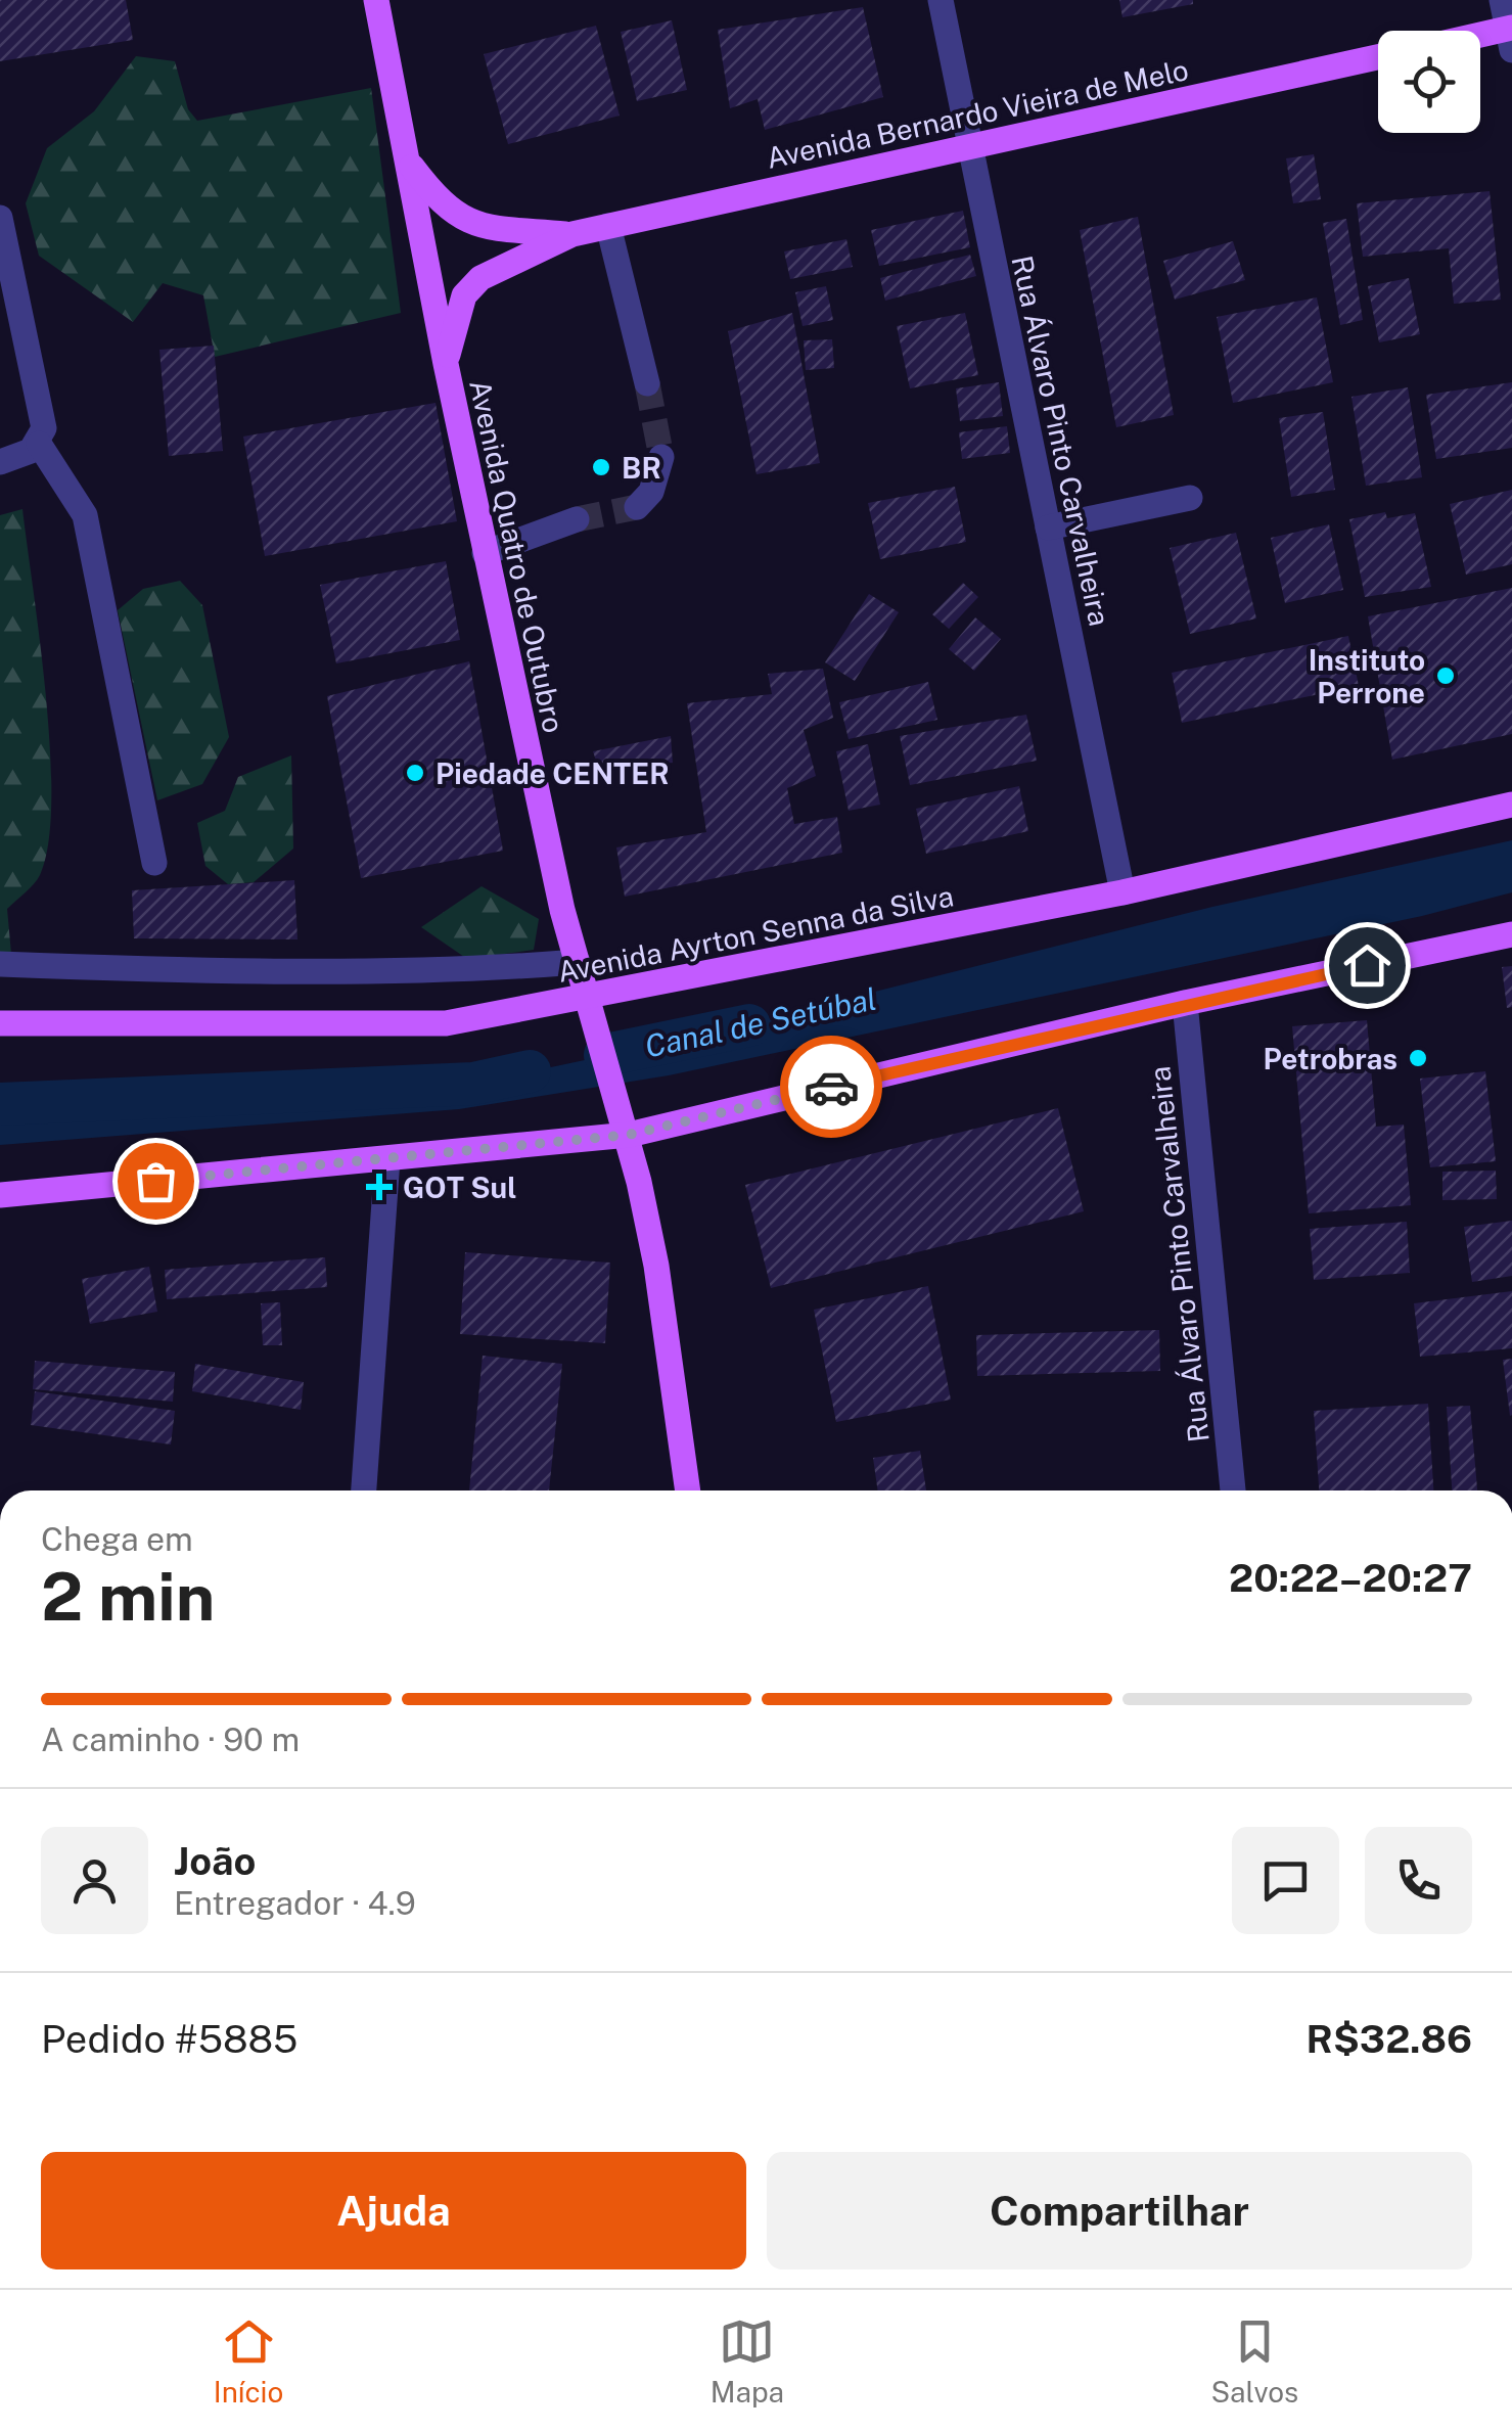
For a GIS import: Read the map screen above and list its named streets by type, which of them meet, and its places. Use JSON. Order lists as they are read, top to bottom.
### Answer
{
  "streets": {
    "main road": ["Avenida Bernardo Vieira de Melo", "Avenida Quatro de Outubro", "Avenida Ayrton Senna da Silva"],
    "street": ["Rua Álvaro Pinto Carvalheira"]
  },
  "crossings": [
    ["Avenida Bernardo Vieira de Melo", "Rua Álvaro Pinto Carvalheira"],
    ["Avenida Bernardo Vieira de Melo", "Avenida Quatro de Outubro"],
    ["Rua Álvaro Pinto Carvalheira", "Avenida Ayrton Senna da Silva"],
    ["Avenida Quatro de Outubro", "Avenida Ayrton Senna da Silva"]
  ],
  "water": ["Canal de Setúbal"],
  "places": {
    "other": [
      "BR",
      "Instituto Perrone",
      "Piedade CENTER",
      "Petrobras"
    ],
    "health": ["GOT Sul"]
  },
  "page": {
    "heading": ["2 min", "Chega em", "20:22–20:27"],
    "panel": [
      "João",
      "Entregador · 4.9",
      "Pedido #5885",
      "R$32.86"
    ],
    "bar": "A caminho · 90 m",
    "buttons": ["Ajuda", "Compartilhar"],
    "tabs": ["Início", "Mapa", "Salvos"]
  }
}
